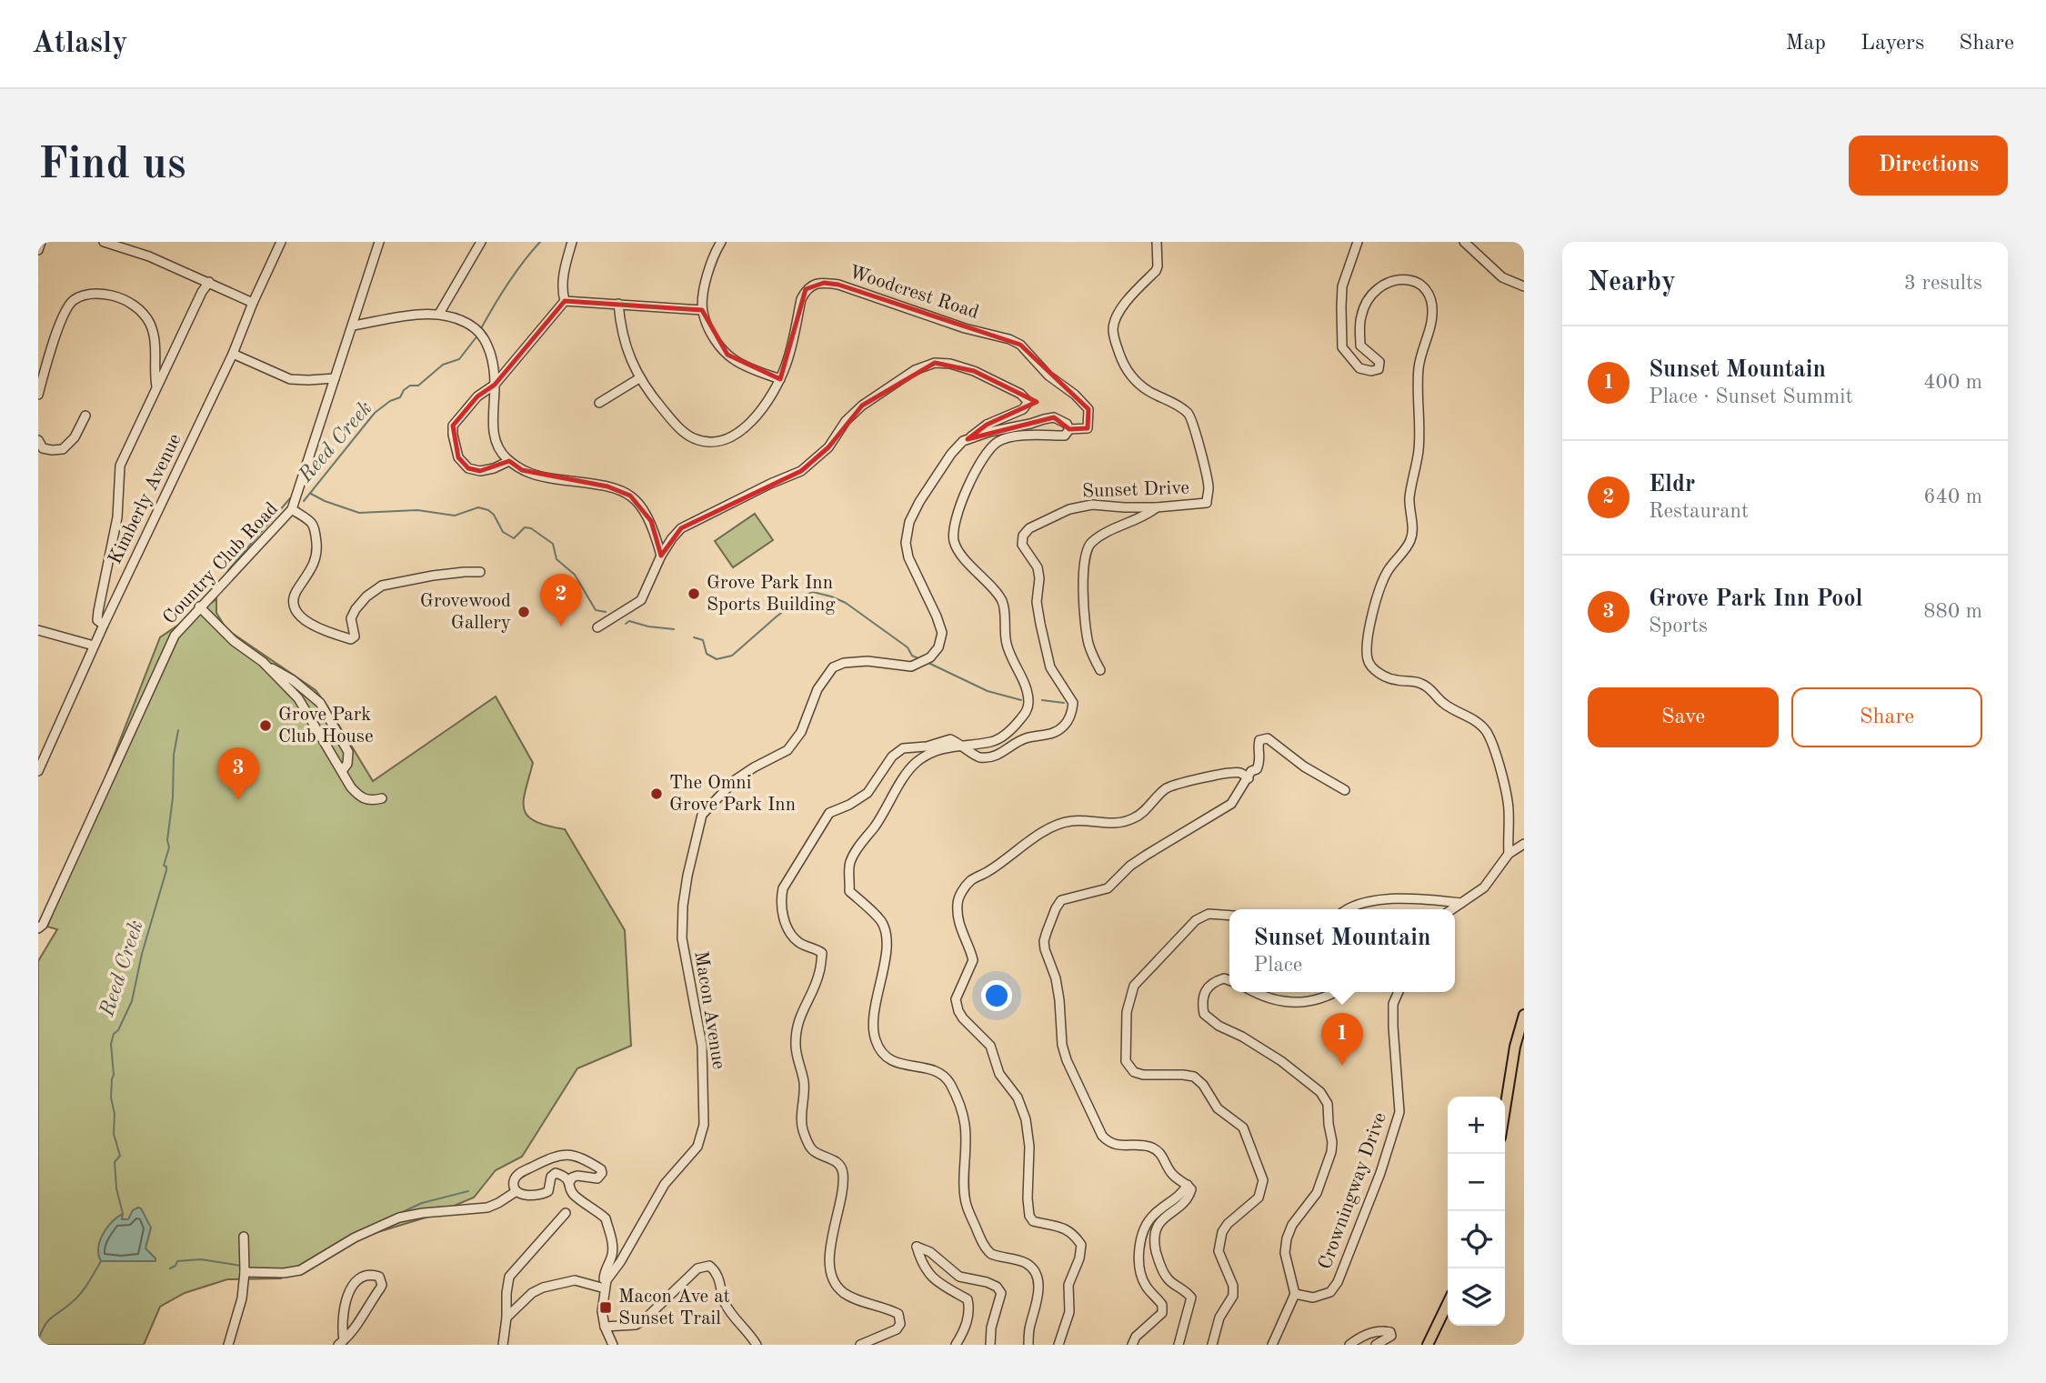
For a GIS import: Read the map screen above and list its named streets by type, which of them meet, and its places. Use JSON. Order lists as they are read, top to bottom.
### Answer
{
  "streets": {
    "street": [
      "Woodcrest Road",
      "Sunset Drive",
      "Kimberly Avenue",
      "Country Club Road",
      "Macon Avenue",
      "Crowningway Drive"
    ]
  },
  "water": ["Reed Creek"],
  "places": {
    "other": [
      "Grove Park Inn Sports Building",
      "Grovewood Gallery",
      "Grove Park Club House",
      "The Omni Grove Park Inn"
    ],
    "transit": ["Macon Ave at Sunset Trail"]
  },
  "page": {
    "header": "Atlasly",
    "nav": ["Map", "Layers", "Share"],
    "buttons": [
      "Directions",
      ["Save", "Share"]
    ],
    "title": "Find us",
    "heading": ["Nearby", "3 results"],
    "list": [
      {
        "mark": "1",
        "name": "Sunset Mountain",
        "note": "Place · Sunset Summit",
        "value": "400 m"
      },
      {
        "mark": "2",
        "name": "Eldr",
        "note": "Restaurant",
        "value": "640 m"
      },
      {
        "mark": "3",
        "name": "Grove Park Inn Pool",
        "note": "Sports",
        "value": "880 m"
      }
    ],
    "pins": ["2", "3", "1"],
    "popup": ["Sunset Mountain", "Place"],
    "map_buttons": ["+", "−"]
  }
}
